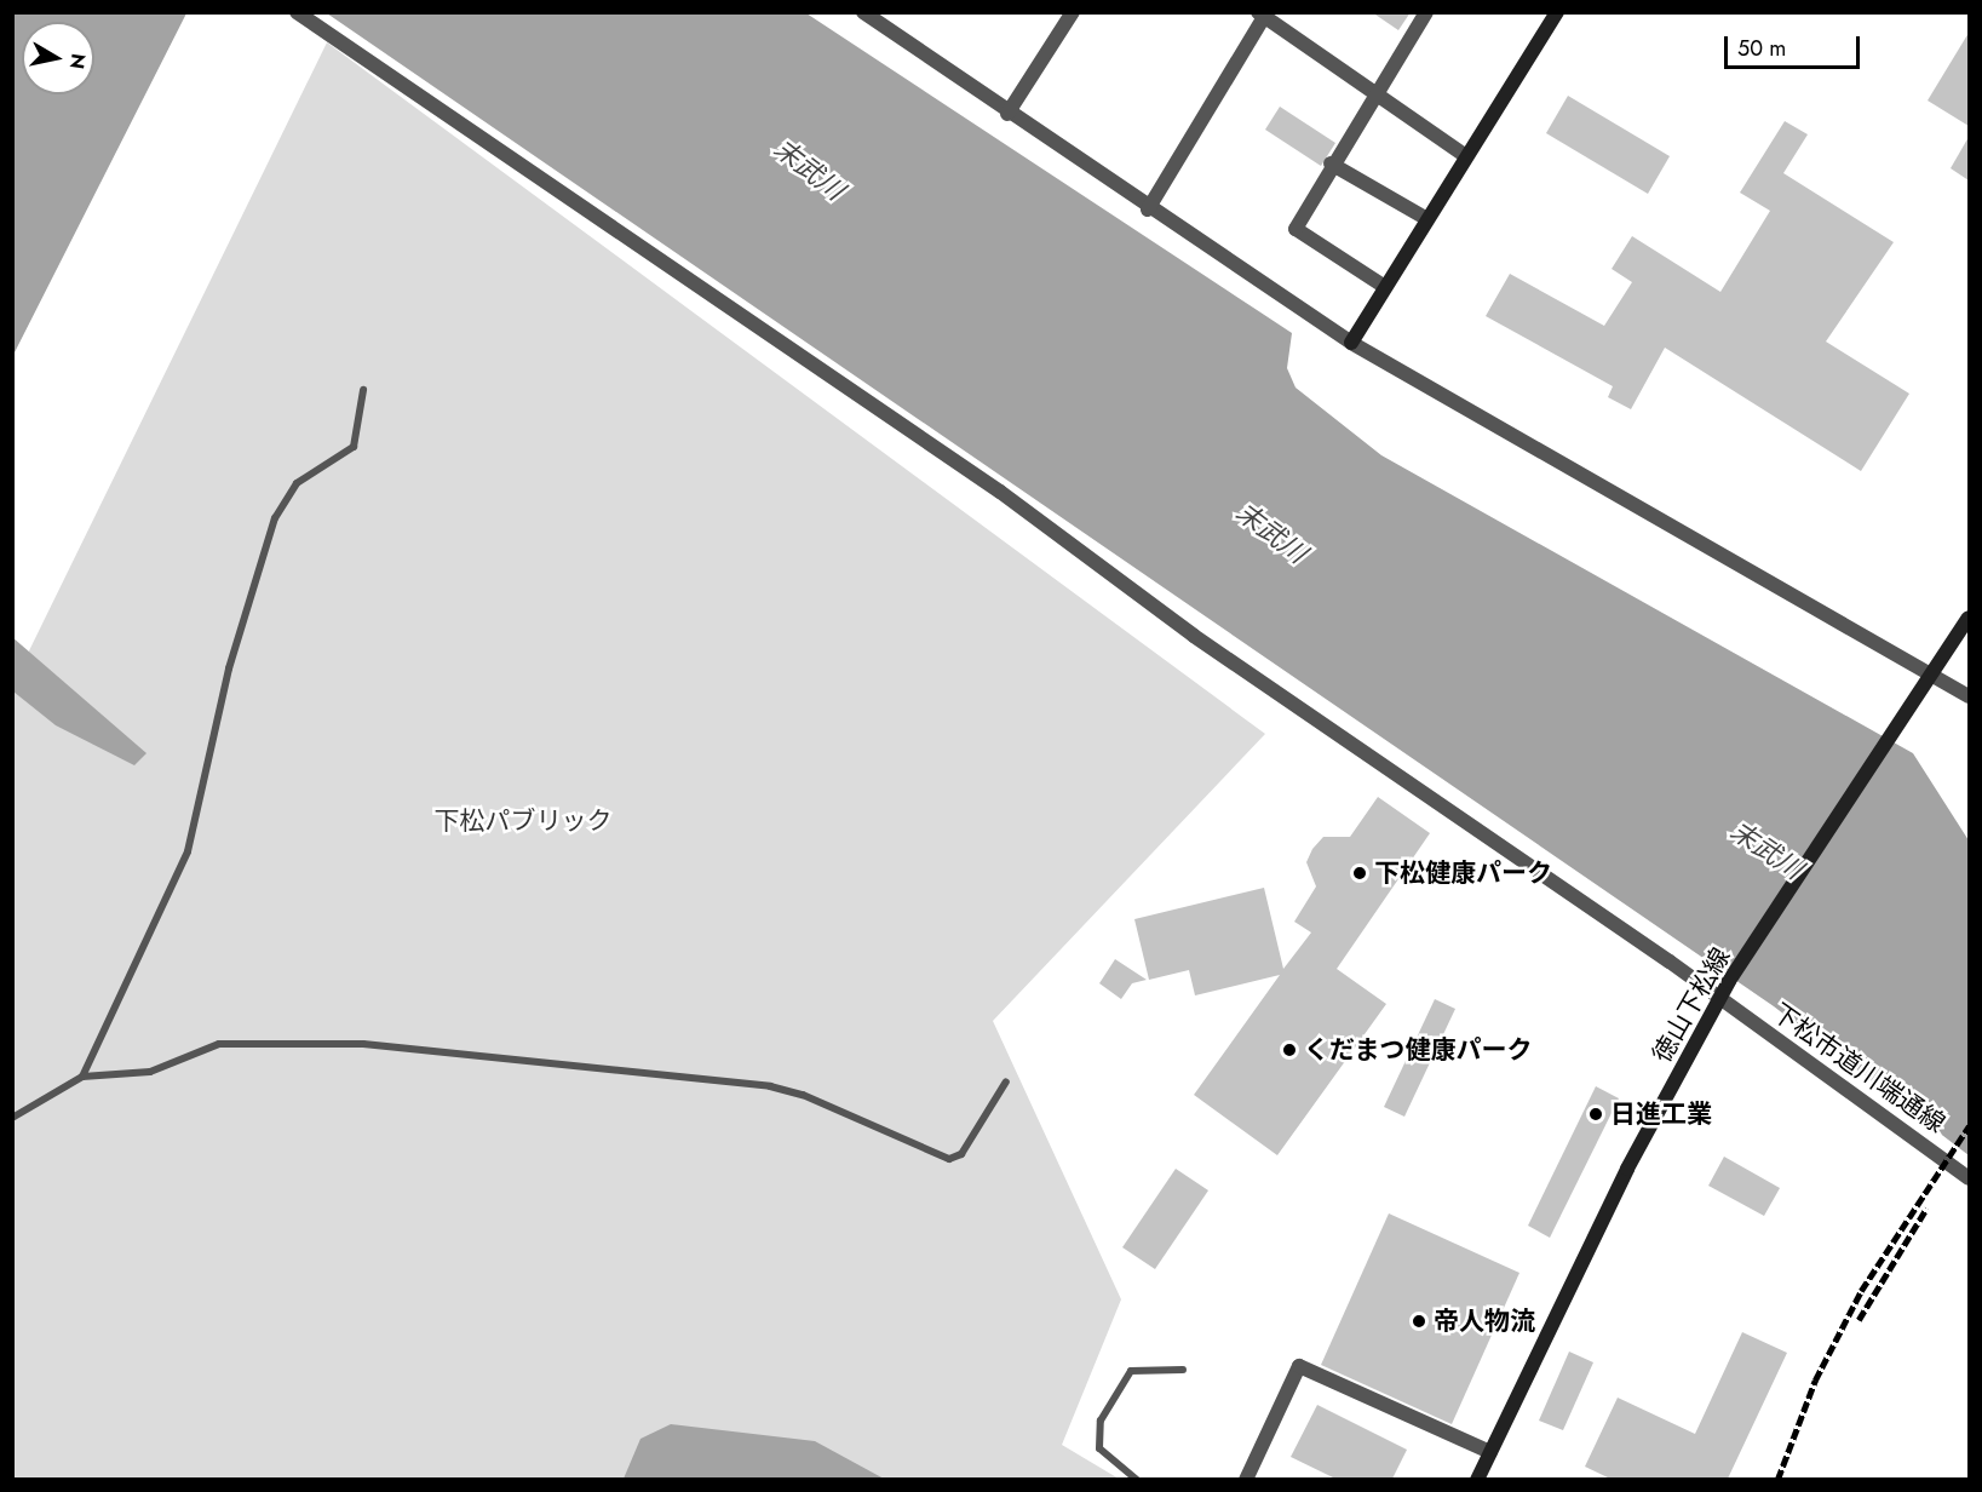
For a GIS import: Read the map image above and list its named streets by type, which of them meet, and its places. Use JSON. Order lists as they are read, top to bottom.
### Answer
{
  "streets": {
    "main road": ["徳山下松線"],
    "street": ["下松市道川端通線"]
  },
  "crossings": [
    ["徳山下松線", "下松市道川端通線"]
  ],
  "water": ["末武川"],
  "parks": ["下松パブリック"],
  "places": [
    "下松健康パーク",
    "くだまつ健康パーク",
    "日進工業",
    "帝人物流"
  ],
  "scale_bar": "50 m",
  "north": "right"
}
